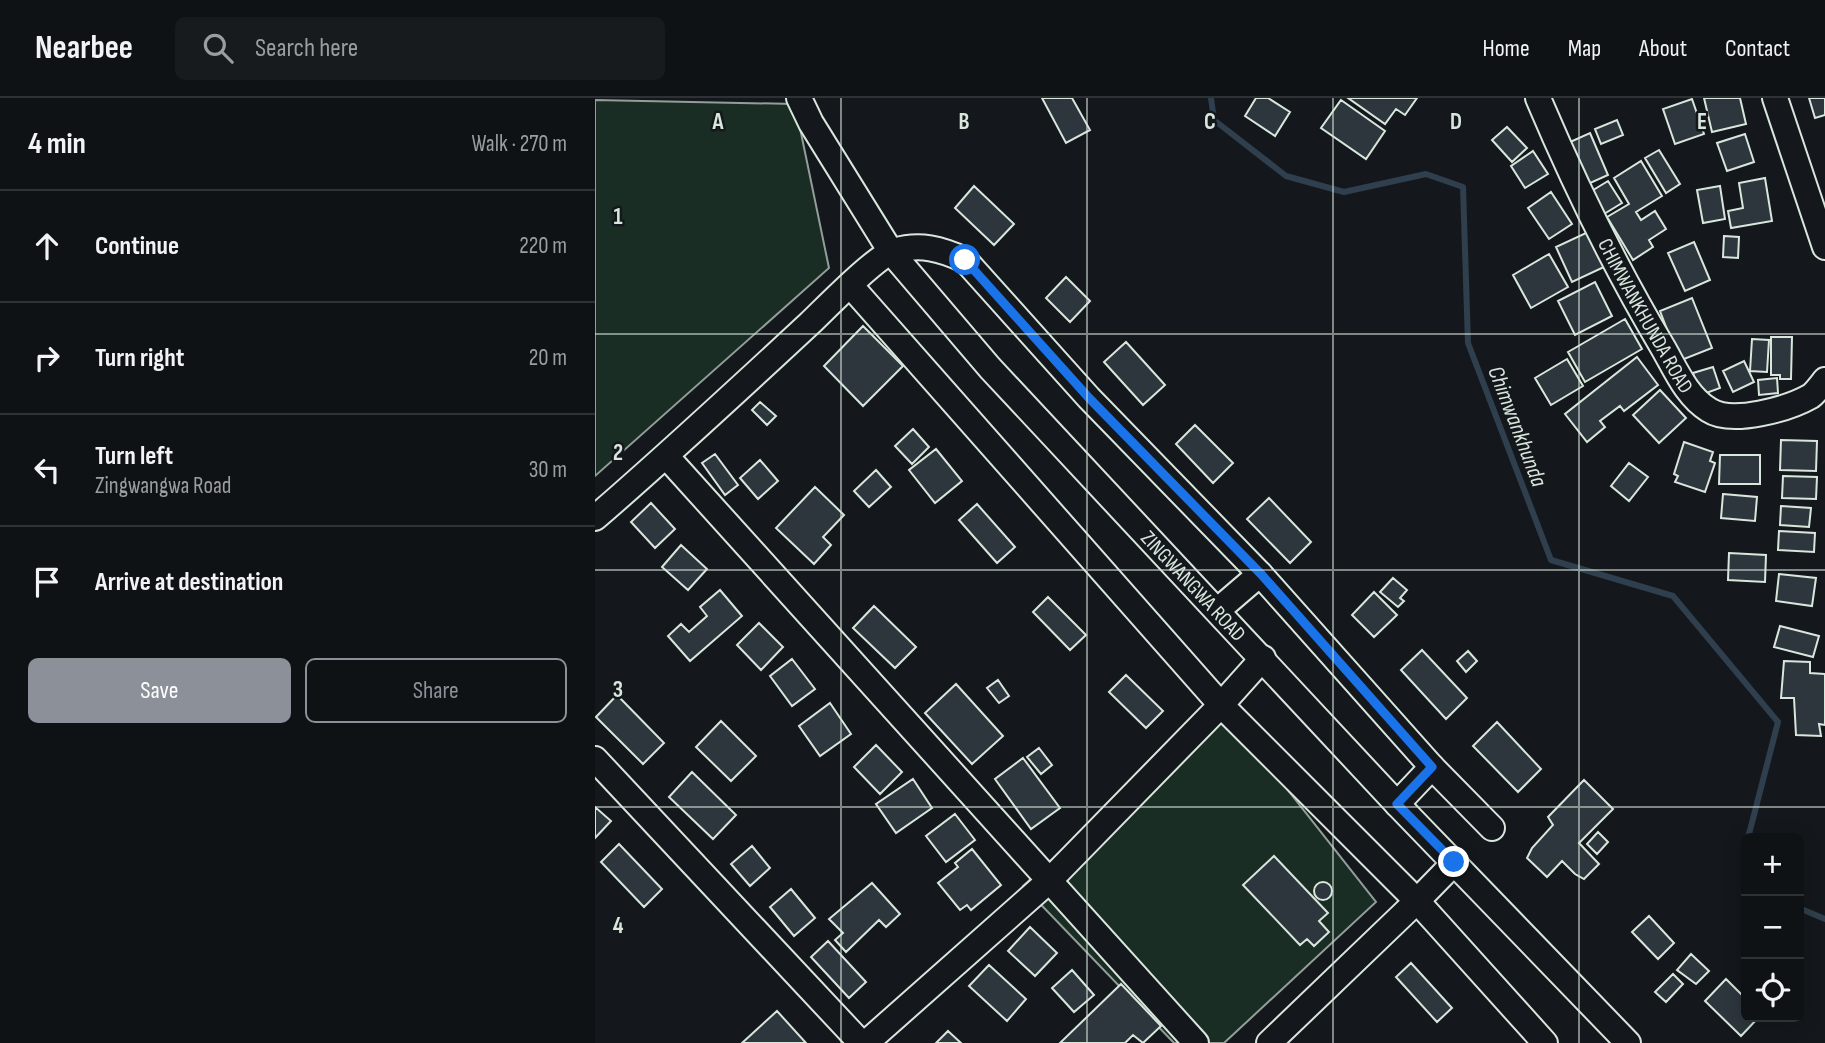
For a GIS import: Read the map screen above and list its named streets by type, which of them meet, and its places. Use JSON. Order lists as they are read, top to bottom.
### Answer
{
  "streets": {
    "street": ["CHIMWANKHUNDA ROAD", "ZINGWANGWA ROAD"]
  },
  "water": ["Chimwankhunda"],
  "page": {
    "header": "Nearbee",
    "search": "Search here",
    "nav": [
      "Home",
      "Map",
      "About",
      "Contact"
    ],
    "heading": ["4 min", "Walk · 270 m"],
    "list": [
      ["Continue", "220 m"],
      ["Turn right", "20 m"],
      ["Turn left", "Zingwangwa Road", "30 m"],
      "Arrive at destination"
    ],
    "buttons": ["Save", "Share"],
    "map_buttons": ["+", "−"]
  },
  "grid": {
    "columns": [
      "A",
      "B",
      "C",
      "D",
      "E"
    ],
    "rows": [
      "1",
      "2",
      "3",
      "4"
    ]
  }
}
